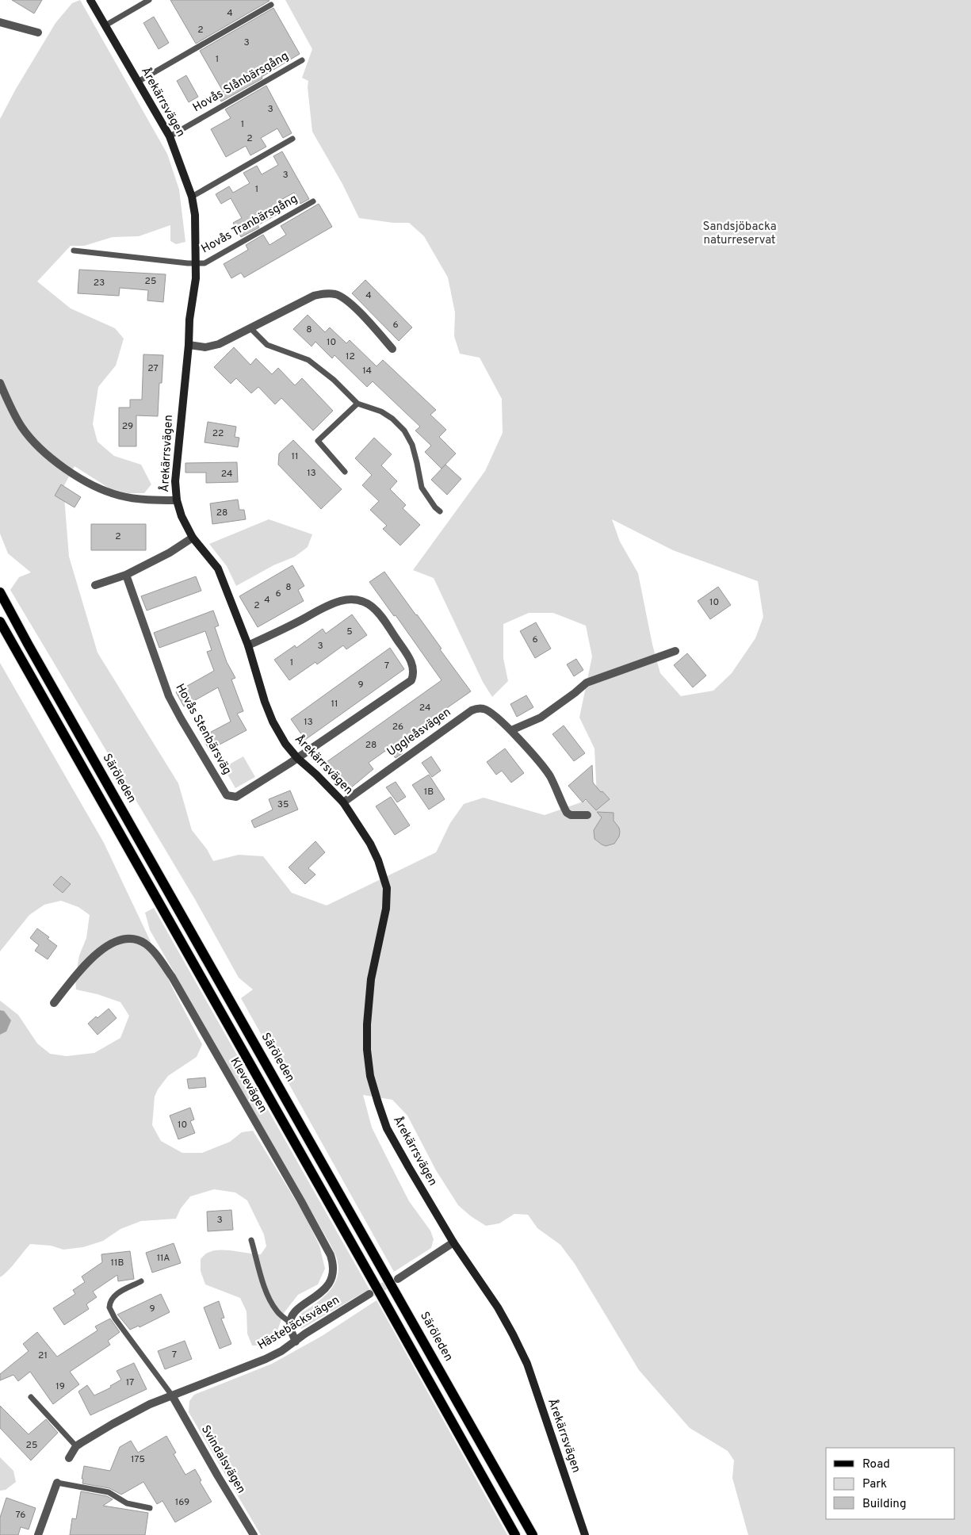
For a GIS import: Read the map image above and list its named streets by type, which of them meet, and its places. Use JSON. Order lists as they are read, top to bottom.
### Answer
{
  "streets": {
    "main road": ["Säröleden"],
    "street": [
      "Årekärrsvägen",
      "Hovås Stenbärsväg",
      "Uggleåsvägen",
      "Klevevägen",
      "Hästebäcksvägen",
      "Svindalsvägen"
    ],
    "lane": ["Hovås Slånbärsgång", "Hovås Tranbärsgång"]
  },
  "crossings": [
    ["Hovås Slånbärsgång", "Årekärrsvägen"],
    ["Årekärrsvägen", "Hovås Tranbärsgång"],
    ["Årekärrsvägen", "Hovås Stenbärsväg"],
    ["Årekärrsvägen", "Uggleåsvägen"],
    ["Hästebäcksvägen", "Svindalsvägen"]
  ],
  "parks": ["Sandsjöbacka naturreservat"],
  "house_numbers": [
    "4",
    "2",
    "3",
    "1",
    "3",
    "1",
    "2",
    "3",
    "1",
    "25",
    "23",
    "4",
    "6",
    "8",
    "10",
    "12",
    "27",
    "14",
    "29",
    "22",
    "11",
    "13",
    "24",
    "28",
    "2",
    "8",
    "6",
    "4",
    "10",
    "2",
    "5",
    "6",
    "3",
    "1",
    "7",
    "9",
    "11",
    "24",
    "13",
    "26",
    "28",
    "1B",
    "35",
    "10",
    "3",
    "11A",
    "11B",
    "9",
    "7",
    "21",
    "17",
    "19",
    "25",
    "175",
    "169",
    "76"
  ],
  "legend": ["Road", "Park", "Building"]
}
